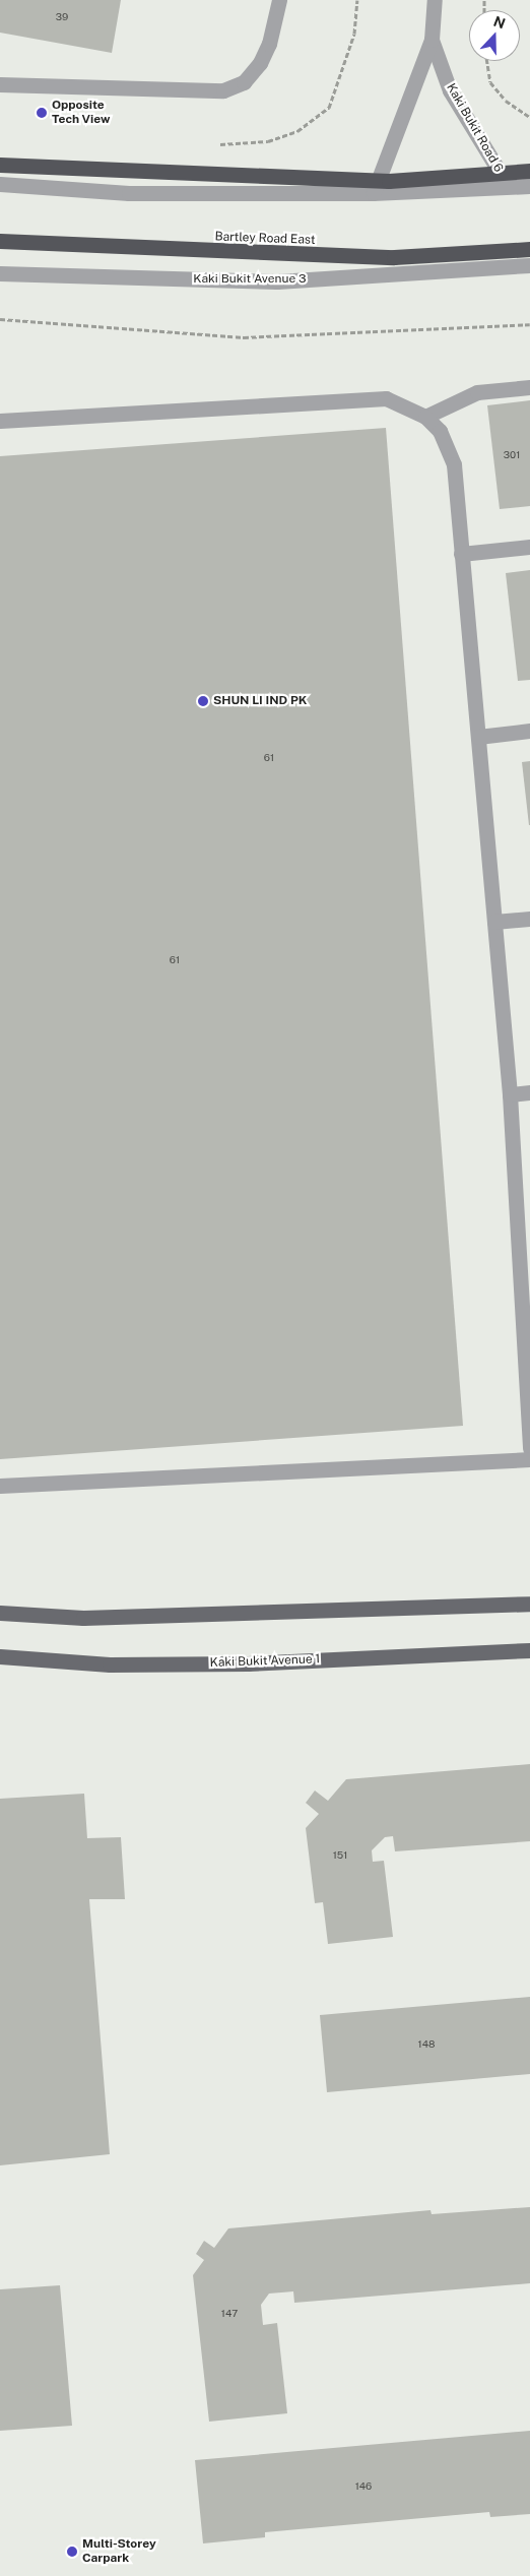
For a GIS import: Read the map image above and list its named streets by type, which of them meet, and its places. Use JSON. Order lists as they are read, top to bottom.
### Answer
{
  "streets": {
    "highway": ["Bartley Road East"],
    "main road": ["Kaki Bukit Avenue 1"],
    "street": ["Kaki Bukit Road 6", "Kaki Bukit Avenue 3"]
  },
  "places": ["Opposite Tech View", "SHUN LI IND PK", "Multi-Storey Carpark"],
  "house_numbers": [
    "39",
    "301",
    "61",
    "61",
    "151",
    "148",
    "147",
    "146"
  ],
  "north": "top"
}
